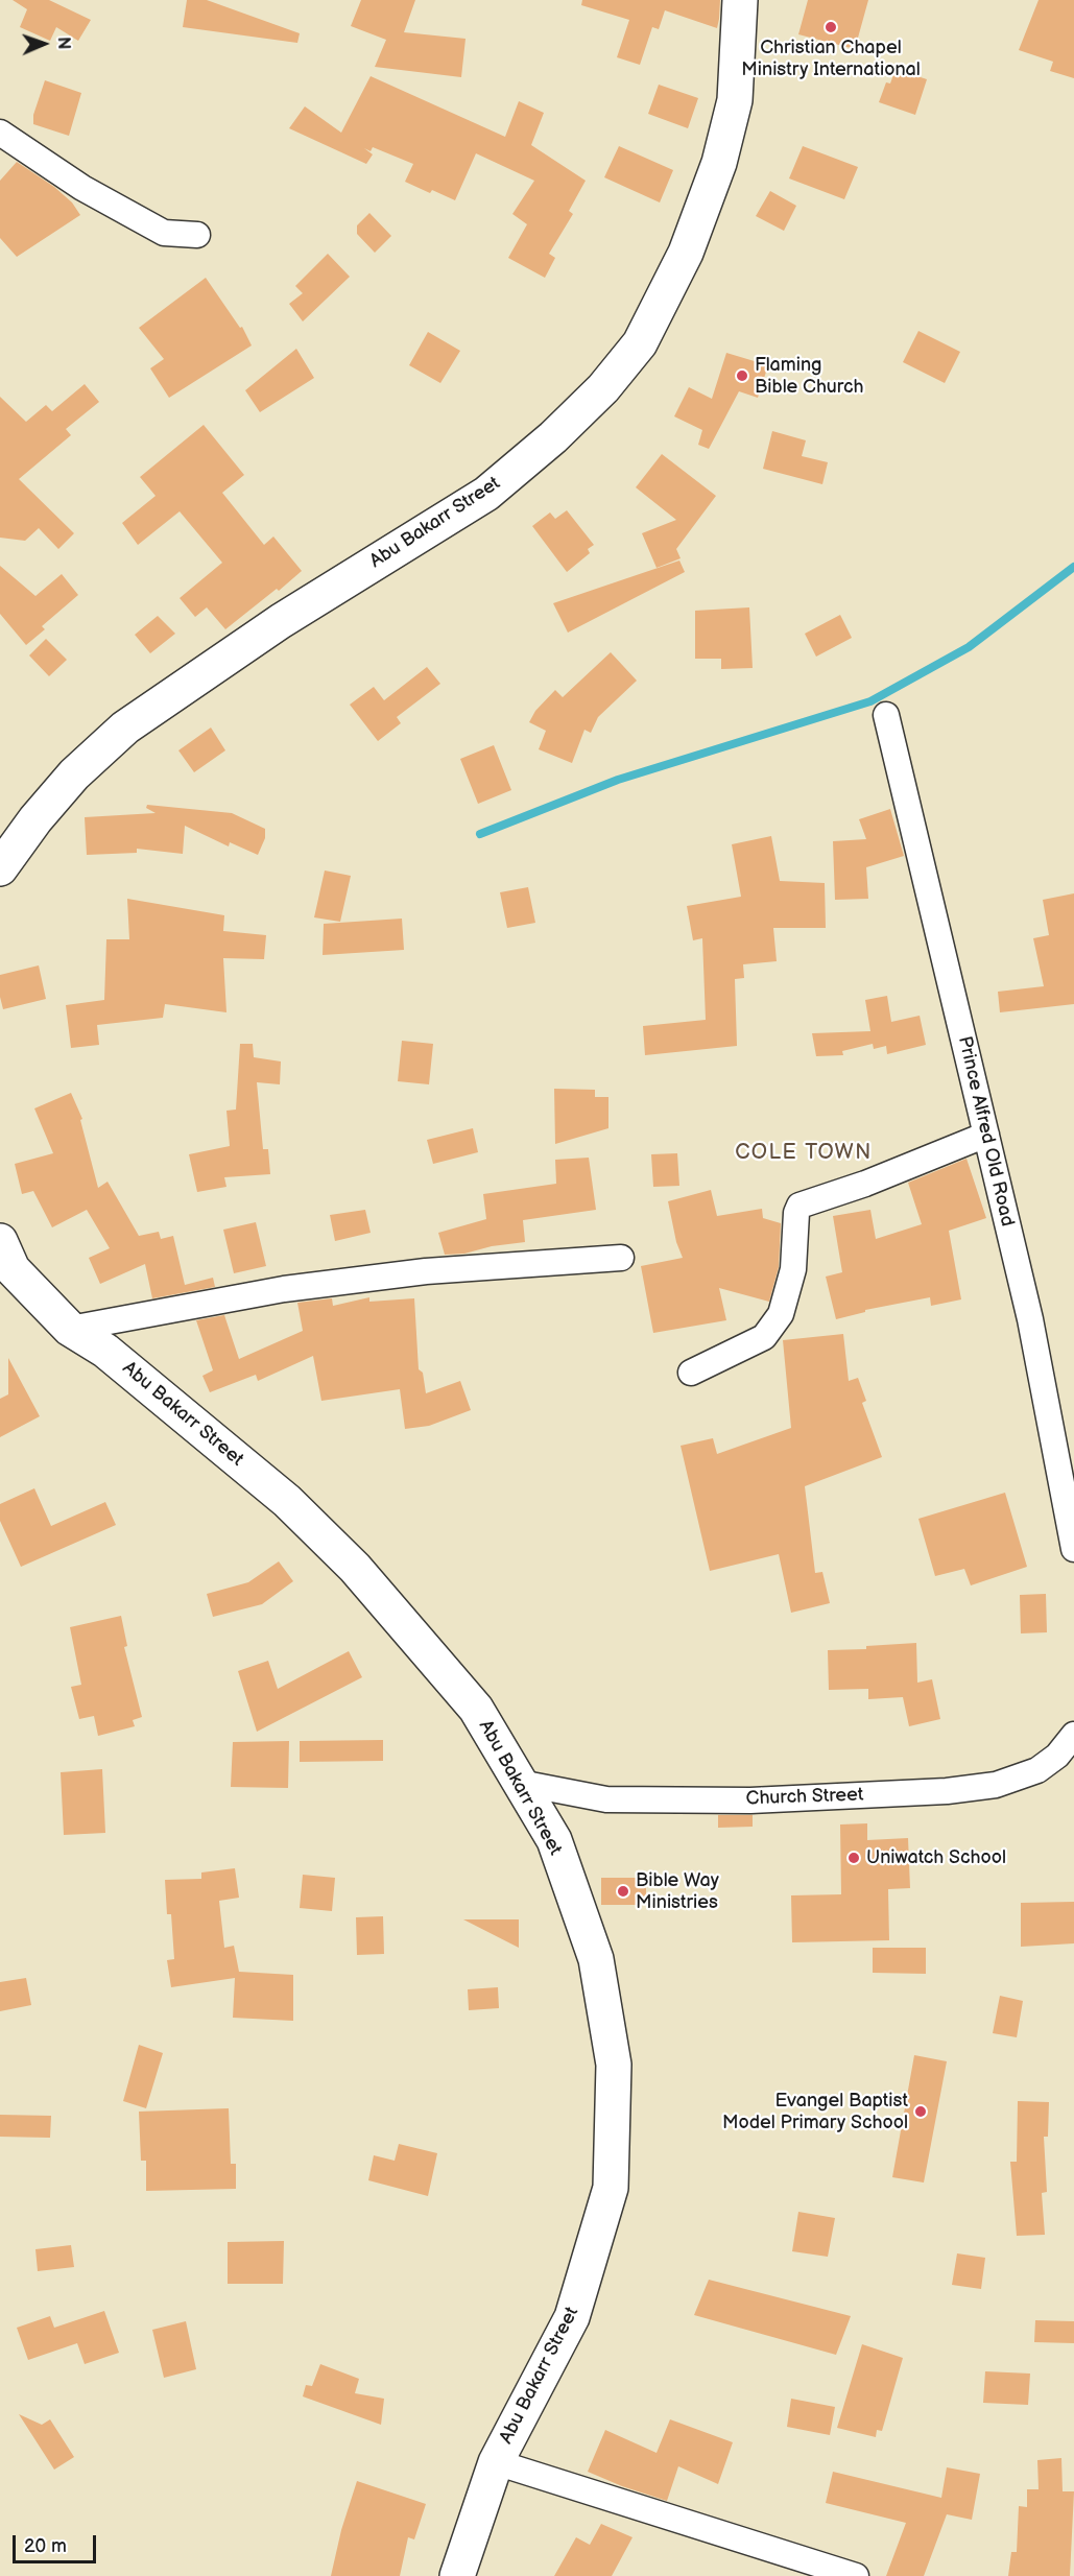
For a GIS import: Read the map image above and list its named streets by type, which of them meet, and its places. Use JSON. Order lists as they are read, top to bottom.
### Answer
{
  "streets": {
    "street": ["Abu Bakarr Street", "Prince Alfred Old Road", "Church Street"]
  },
  "crossings": [
    ["Abu Bakarr Street", "Church Street"]
  ],
  "districts": ["COLE TOWN"],
  "places": [
    "Christian Chapel Ministry International",
    "Flaming Bible Church",
    "Uniwatch School",
    "Bible Way Ministries",
    "Evangel Baptist Model Primary School"
  ],
  "scale_bar": "20 m",
  "north": "right"
}
